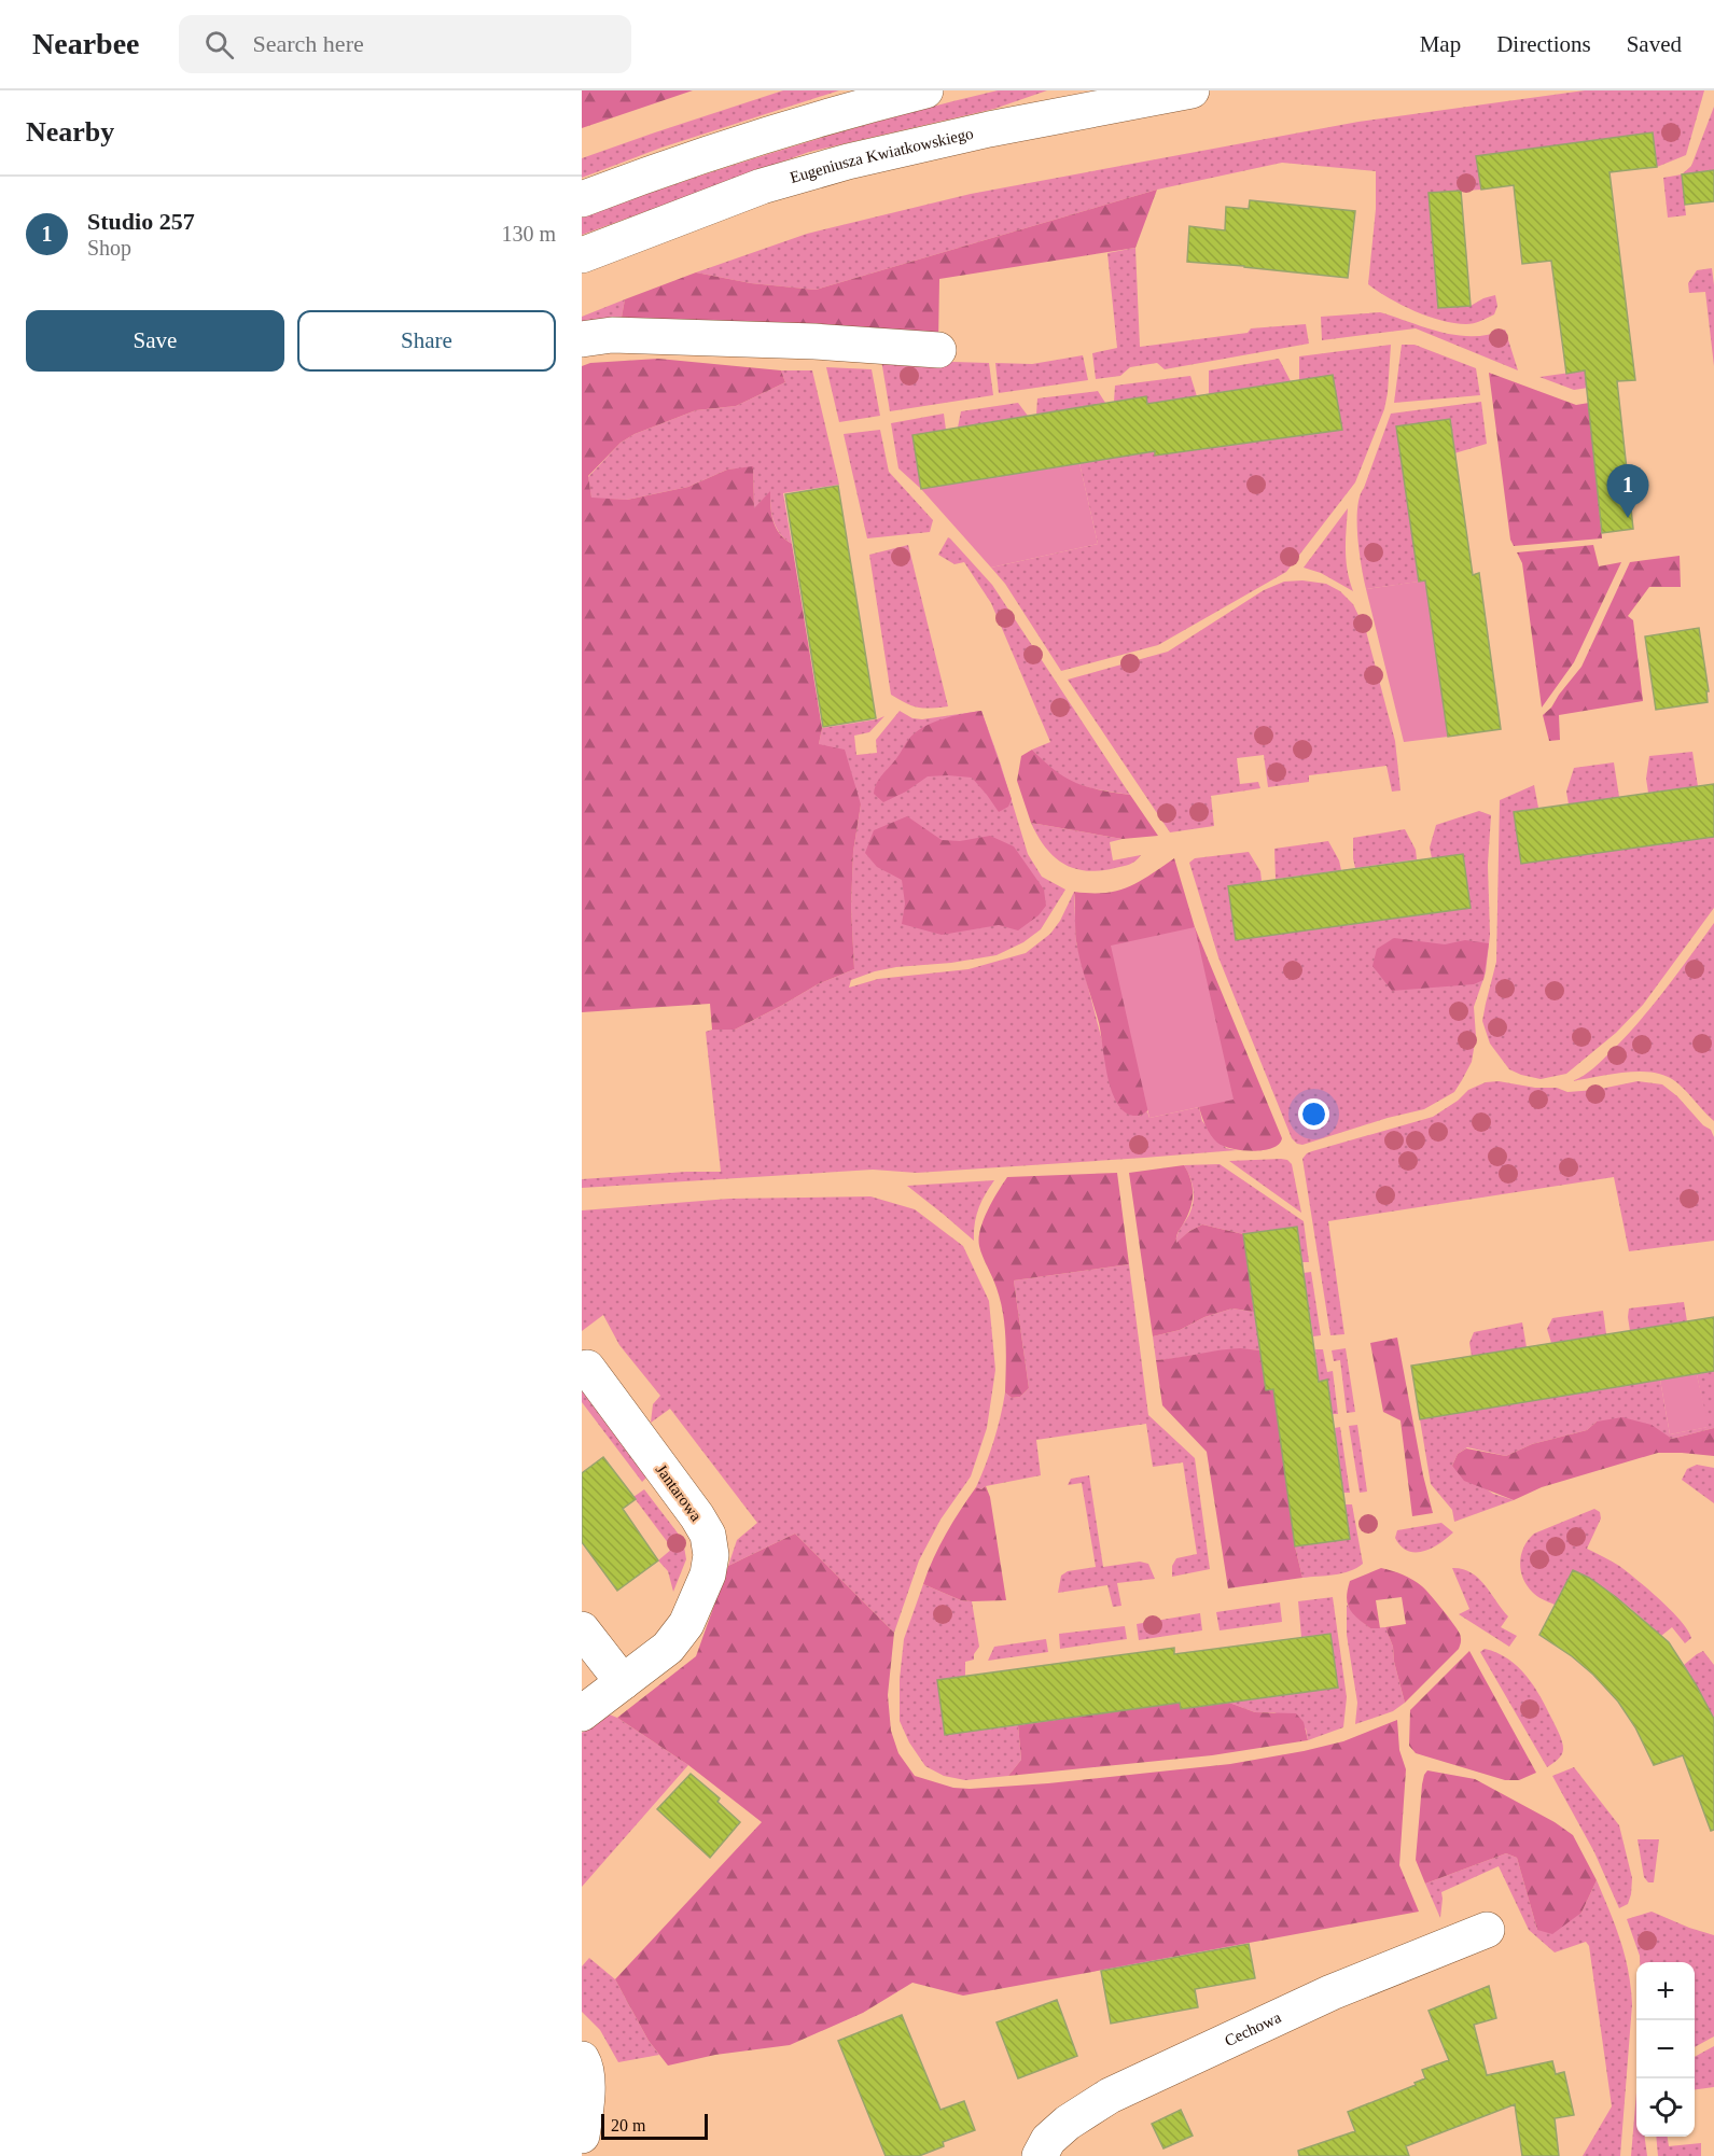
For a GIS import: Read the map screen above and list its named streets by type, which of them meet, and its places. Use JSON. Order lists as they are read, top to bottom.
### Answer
{
  "streets": {
    "street": ["Eugeniusza Kwiatkowskiego", "Jantarowa", "Cechowa"]
  },
  "scale_bar": "20 m",
  "page": {
    "header": "Nearbee",
    "search": "Search here",
    "nav": ["Map", "Directions", "Saved"],
    "heading": "Nearby",
    "list": [
      {
        "mark": "1",
        "name": "Studio 257",
        "note": "Shop",
        "value": "130 m"
      }
    ],
    "buttons": ["Save", "Share"],
    "pins": "1",
    "map_buttons": ["+", "−"],
    "scale": "20 m"
  }
}
